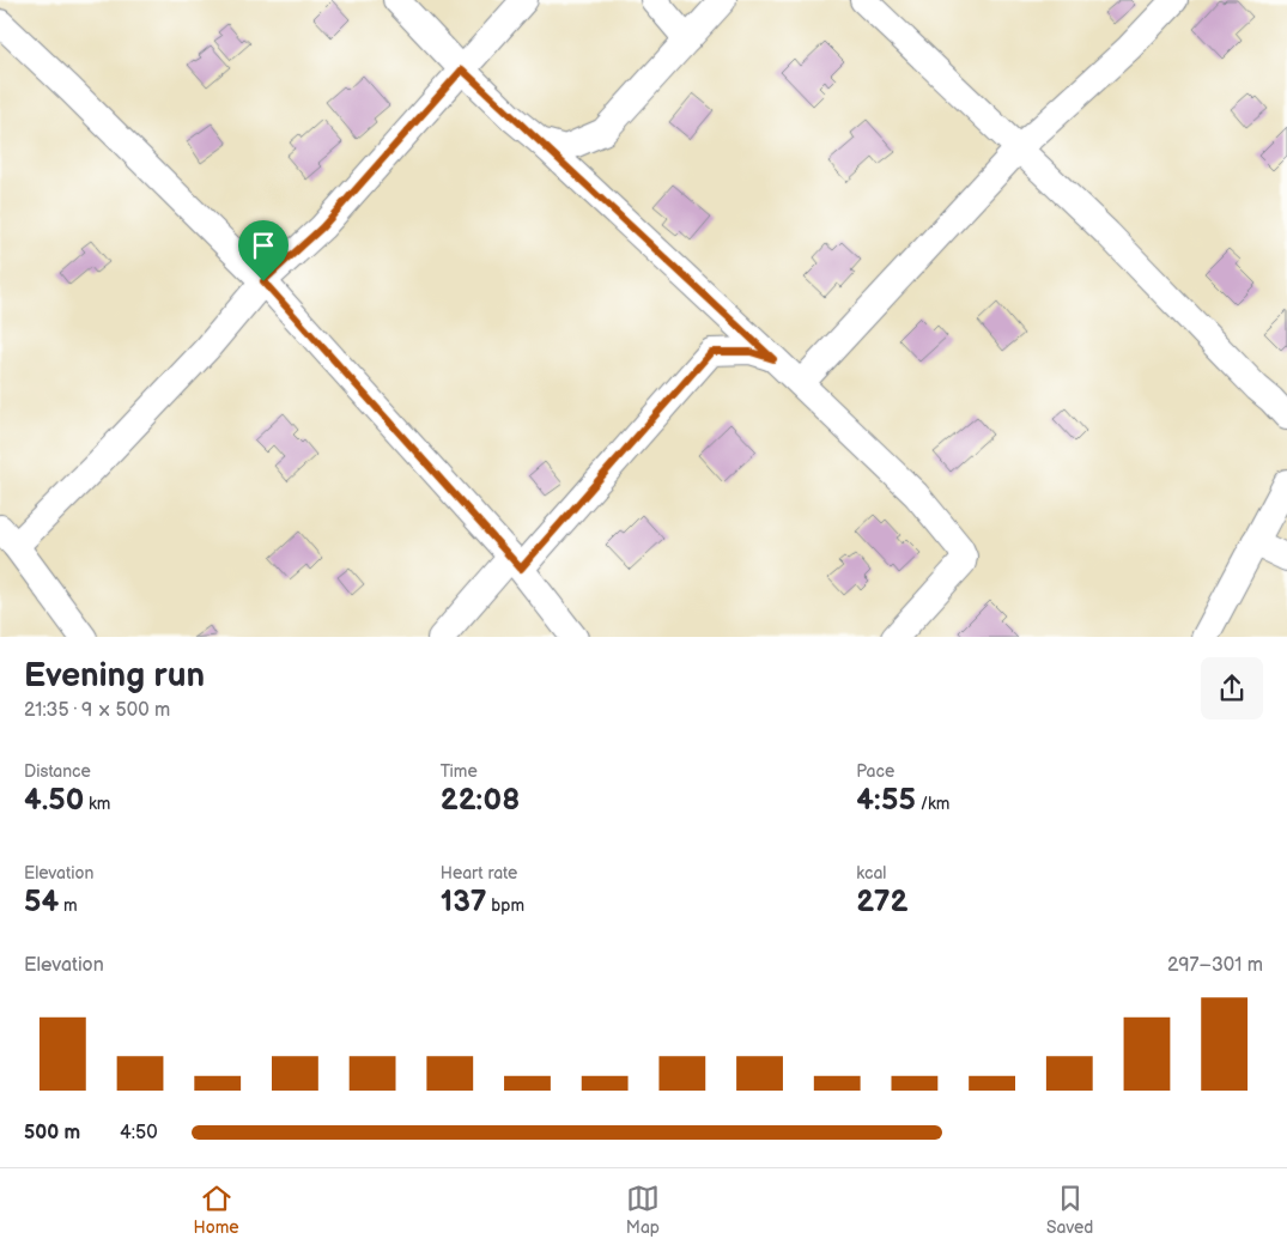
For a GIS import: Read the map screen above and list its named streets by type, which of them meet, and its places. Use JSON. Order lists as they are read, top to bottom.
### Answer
{
  "page": {
    "heading": ["Evening run", "21:35 · 9 × 500 m"],
    "stats": [
      ["Distance", "4.50 km"],
      ["Time", "22:08"],
      ["Pace", "4:55 /km"],
      ["Elevation", "54 m"],
      ["Heart rate", "137 bpm"],
      ["kcal", "272"]
    ],
    "chart": ["Elevation", "297–301 m"],
    "list": [
      {
        "name": "500 m",
        "note": "4:50"
      }
    ],
    "tabs": ["Home", "Map", "Saved"]
  }
}
